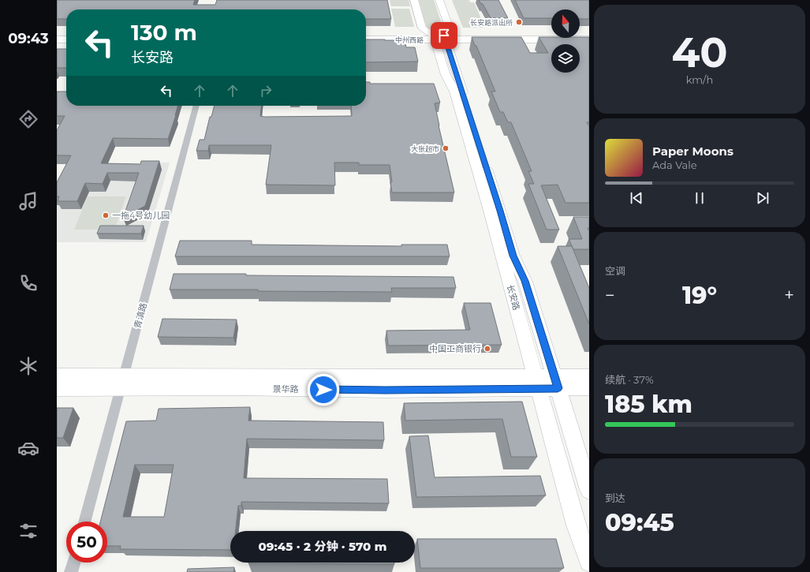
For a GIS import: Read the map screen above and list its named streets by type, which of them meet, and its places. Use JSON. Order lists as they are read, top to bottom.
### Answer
{
  "streets": {
    "main road": ["中州西路", "长安路", "景华路"],
    "street": ["青滇路"]
  },
  "crossings": [
    ["中州西路", "长安路"],
    ["长安路", "景华路"],
    ["青滇路", "景华路"]
  ],
  "places": [
    "长安路派出所",
    "大张超市",
    "一拖4号幼儿园",
    "中国工商银行"
  ],
  "north": "top",
  "page": {
    "tabs": "09:43",
    "tile": [
      ["40", "km/h"],
      "空调",
      ["续航 · 37%", "185 km"],
      ["到达", "09:45"]
    ],
    "turn": ["130 m", "长安路"],
    "song": ["Paper Moons", "Ada Vale"],
    "heat": ["−", "19°", "+"],
    "limit": "50",
    "trip": "09:45 · 2 分钟 · 570 m"
  }
}
